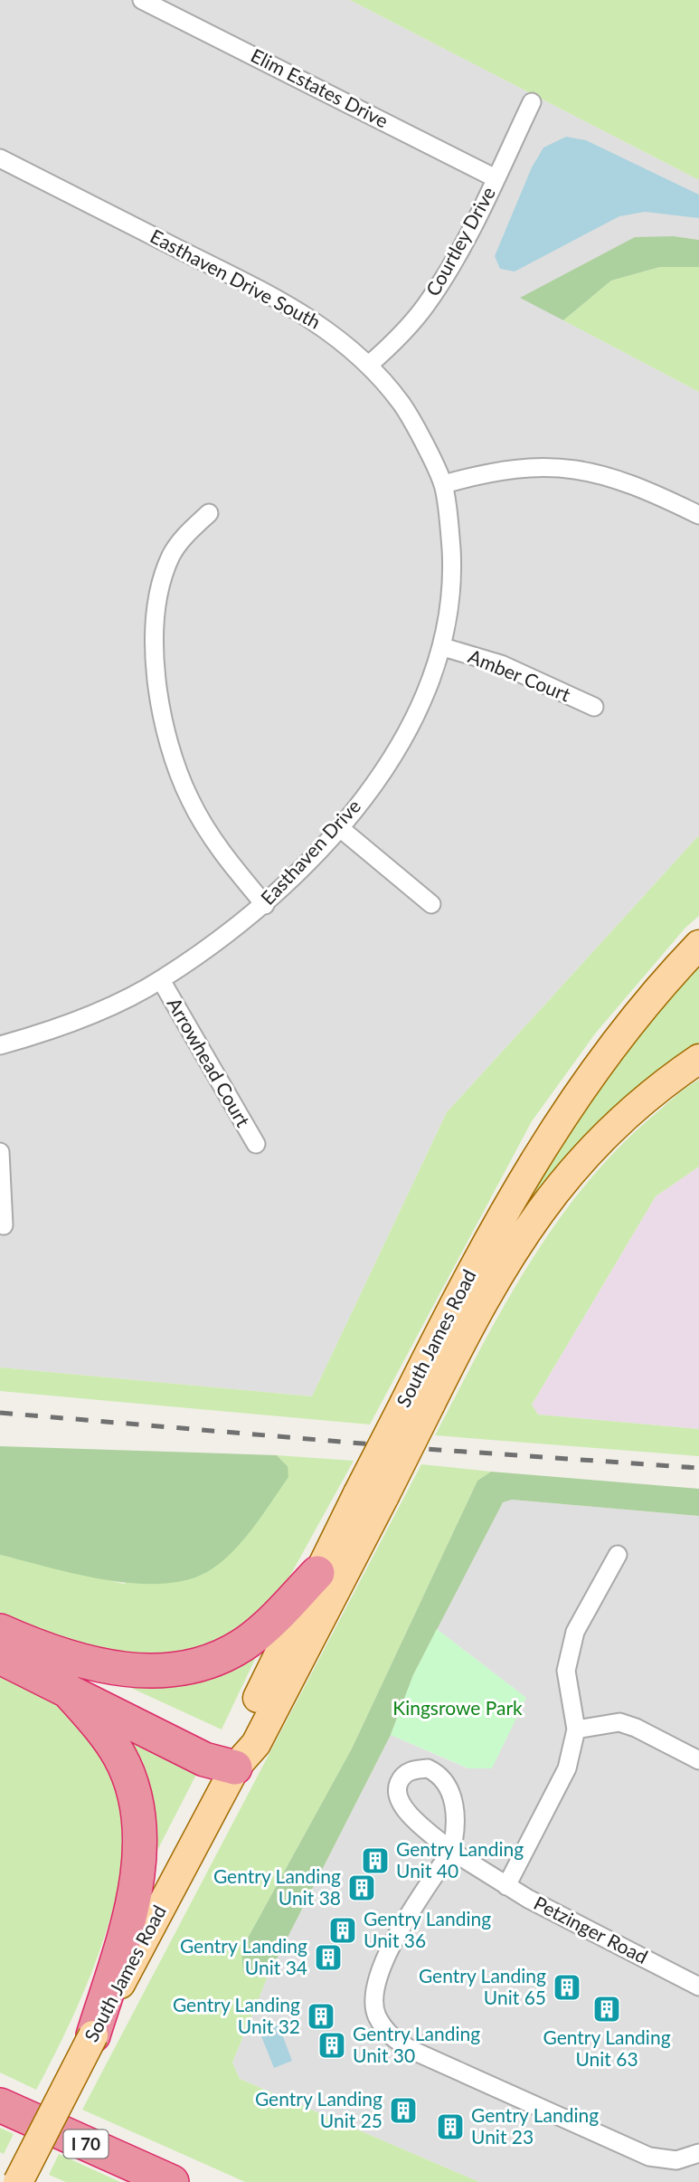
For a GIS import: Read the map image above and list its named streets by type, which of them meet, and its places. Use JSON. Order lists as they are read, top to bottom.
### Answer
{
  "streets": {
    "highway": ["I 70"],
    "main road": ["South James Road"],
    "street": [
      "Elim Estates Drive",
      "Courtley Drive",
      "Easthaven Drive South",
      "Amber Court",
      "Easthaven Drive",
      "Arrowhead Court",
      "Petzinger Road"
    ]
  },
  "crossings": [
    ["Elim Estates Drive", "Courtley Drive"],
    ["Courtley Drive", "Easthaven Drive South"],
    ["Easthaven Drive South", "Easthaven Drive"],
    ["Amber Court", "Easthaven Drive"],
    ["Easthaven Drive", "Arrowhead Court"]
  ],
  "parks": ["Kingsrowe Park"],
  "places": {
    "building": [
      "Gentry Landing Unit 40",
      "Gentry Landing Unit 38",
      "Gentry Landing Unit 36",
      "Gentry Landing Unit 34",
      "Gentry Landing Unit 65",
      "Gentry Landing Unit 63",
      "Gentry Landing Unit 32",
      "Gentry Landing Unit 30",
      "Gentry Landing Unit 25",
      "Gentry Landing Unit 23"
    ]
  }
}
